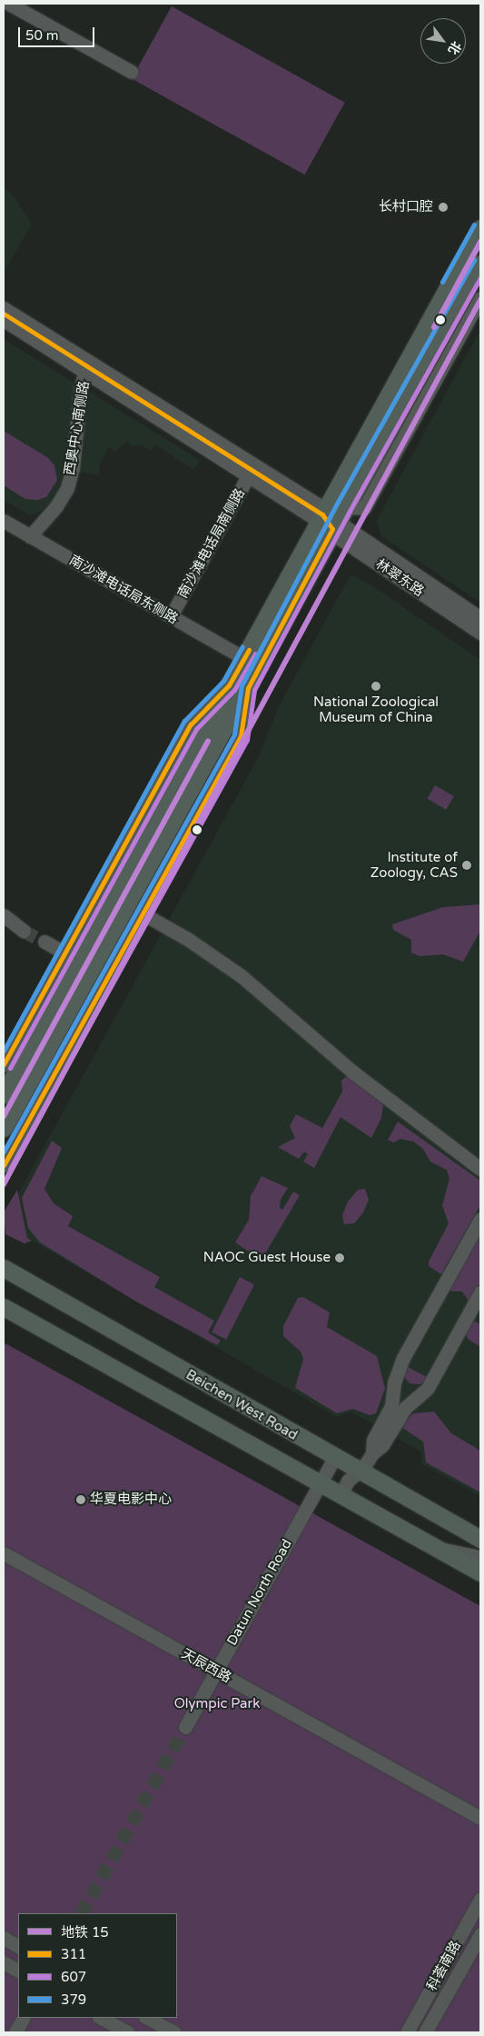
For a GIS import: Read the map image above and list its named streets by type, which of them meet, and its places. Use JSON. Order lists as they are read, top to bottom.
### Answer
{
  "streets": {
    "main road": ["Beichen West Road"],
    "street": [
      "西奥中心南侧路",
      "南沙滩电话局南侧路",
      "林翠东路",
      "南沙滩电话局东侧路",
      "Datun North Road",
      "天辰西路",
      "科荟南路"
    ]
  },
  "crossings": [
    ["西奥中心南侧路", "南沙滩电话局东侧路"],
    ["南沙滩电话局南侧路", "南沙滩电话局东侧路"],
    ["Beichen West Road", "Datun North Road"],
    ["Datun North Road", "天辰西路"]
  ],
  "parks": ["Olympic Park"],
  "places": [
    "长村口腔",
    "National Zoological Museum of China",
    "Institute of Zoology, CAS",
    "NAOC Guest House",
    "华夏电影中心"
  ],
  "lines": [
    "transit line 379",
    "metro line 15",
    "transit line 607",
    "transit line 311"
  ],
  "legend": [
    "地铁 15",
    "311",
    "607",
    "379"
  ],
  "scale_bar": "50 m",
  "north": "bottom right"
}
